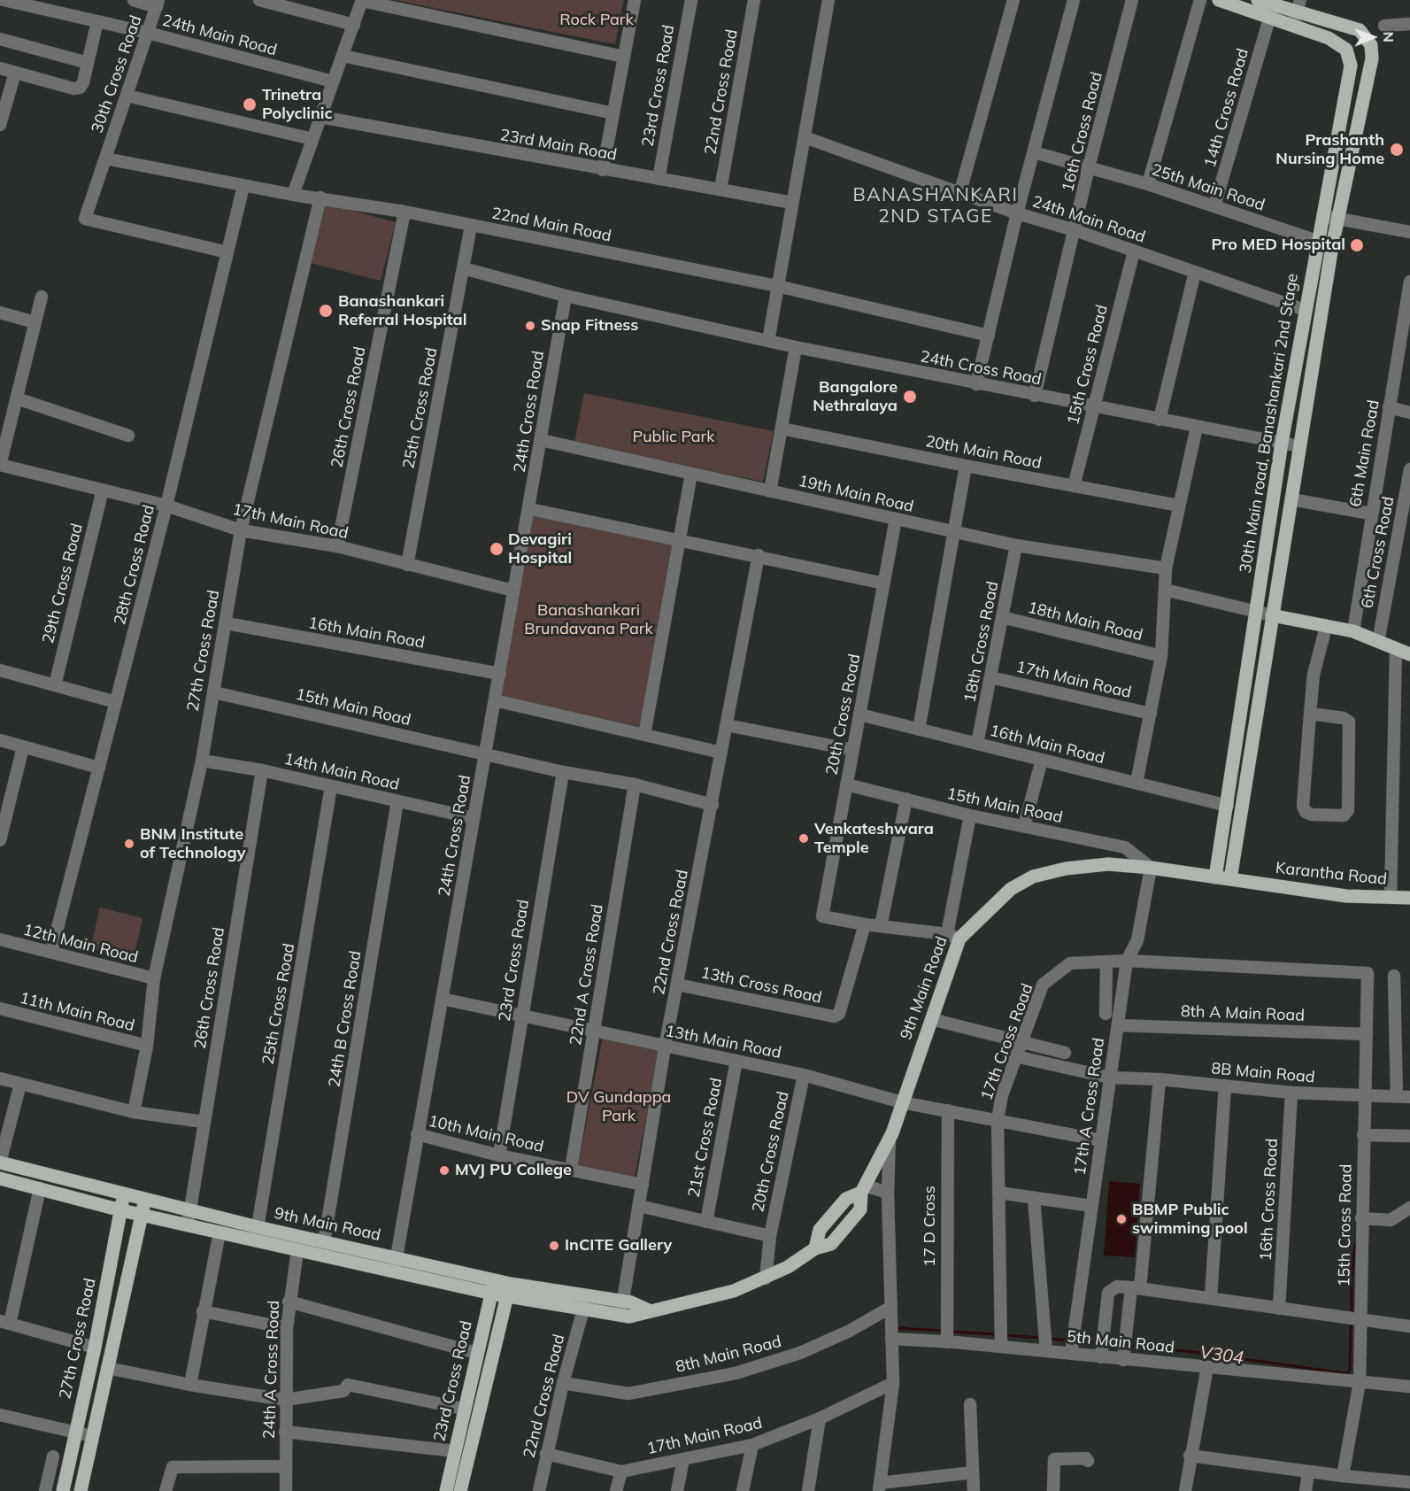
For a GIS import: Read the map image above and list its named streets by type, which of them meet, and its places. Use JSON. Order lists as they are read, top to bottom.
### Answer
{
  "streets": {
    "main road": [
      "23rd Cross Road",
      "30th Main road, Banashankari 2nd Stage",
      "27th Cross Road",
      "Karantha Road",
      "9th Main Road"
    ],
    "street": [
      "24th Main Road",
      "30th Cross Road",
      "22nd Cross Road",
      "14th Cross Road",
      "16th Cross Road",
      "23rd Main Road",
      "25th Main Road",
      "22nd Main Road",
      "15th Cross Road",
      "24th Cross Road",
      "26th Cross Road",
      "25th Cross Road",
      "20th Main Road",
      "6th Main Road",
      "19th Main Road",
      "17th Main Road",
      "6th Cross Road",
      "28th Cross Road",
      "29th Cross Road",
      "18th Main Road",
      "16th Main Road",
      "18th Cross Road",
      "15th Main Road",
      "20th Cross Road",
      "14th Main Road",
      "12th Main Road",
      "22nd A Cross Road",
      "13th Cross Road",
      "11th Main Road",
      "8th A Main Road",
      "24th B Cross Road",
      "13th Main Road",
      "17th Cross Road",
      "8B Main Road",
      "17th A Cross Road",
      "10th Main Road",
      "21st Cross Road",
      "17 D Cross",
      "5th Main Road",
      "8th Main Road",
      "24th A Cross Road"
    ]
  },
  "crossings": [
    ["24th Main Road", "30th Cross Road"],
    ["24th Main Road", "16th Cross Road"],
    ["24th Main Road", "15th Cross Road"],
    ["24th Main Road", "30th Main road, Banashankari 2nd Stage"],
    ["30th Cross Road", "22nd Main Road"],
    ["30th Cross Road", "28th Cross Road"],
    ["23rd Cross Road", "23rd Main Road"],
    ["23rd Cross Road", "9th Main Road"],
    ["23rd Cross Road", "13th Main Road"],
    ["23rd Cross Road", "10th Main Road"],
    ["22nd Cross Road", "23rd Main Road"],
    ["22nd Cross Road", "17th Main Road"],
    ["22nd Cross Road", "13th Cross Road"],
    ["22nd Cross Road", "9th Main Road"],
    ["22nd Cross Road", "13th Main Road"],
    ["22nd Cross Road", "10th Main Road"],
    ["22nd Cross Road", "8th Main Road"],
    ["14th Cross Road", "25th Main Road"],
    ["14th Cross Road", "30th Main road, Banashankari 2nd Stage"],
    ["16th Cross Road", "25th Main Road"],
    ["16th Cross Road", "24th Cross Road"],
    ["16th Cross Road", "8B Main Road"],
    ["25th Main Road", "30th Main road, Banashankari 2nd Stage"],
    ["22nd Main Road", "26th Cross Road"],
    ["22nd Main Road", "25th Cross Road"],
    ["22nd Main Road", "28th Cross Road"],
    ["22nd Main Road", "27th Cross Road"],
    ["15th Cross Road", "24th Cross Road"],
    ["15th Cross Road", "20th Main Road"],
    ["15th Cross Road", "8th A Main Road"],
    ["15th Cross Road", "17th Cross Road"],
    ["15th Cross Road", "8B Main Road"],
    ["15th Cross Road", "5th Main Road"],
    ["24th Cross Road", "30th Main road, Banashankari 2nd Stage"],
    ["24th Cross Road", "19th Main Road"],
    ["24th Cross Road", "17th Main Road"],
    ["24th Cross Road", "16th Main Road"],
    ["24th Cross Road", "15th Main Road"],
    ["24th Cross Road", "14th Main Road"],
    ["24th Cross Road", "9th Main Road"],
    ["24th Cross Road", "13th Main Road"],
    ["24th Cross Road", "10th Main Road"],
    ["26th Cross Road", "17th Main Road"],
    ["26th Cross Road", "14th Main Road"],
    ["26th Cross Road", "9th Main Road"],
    ["25th Cross Road", "17th Main Road"],
    ["25th Cross Road", "14th Main Road"],
    ["25th Cross Road", "9th Main Road"],
    ["30th Main road, Banashankari 2nd Stage", "16th Main Road"],
    ["30th Main road, Banashankari 2nd Stage", "9th Main Road"],
    ["19th Main Road", "18th Cross Road"],
    ["19th Main Road", "20th Cross Road"],
    ["17th Main Road", "28th Cross Road"],
    ["17th Main Road", "29th Cross Road"],
    ["17th Main Road", "18th Cross Road"],
    ["17th Main Road", "27th Cross Road"],
    ["28th Cross Road", "12th Main Road"],
    ["18th Main Road", "18th Cross Road"],
    ["16th Main Road", "18th Cross Road"],
    ["16th Main Road", "27th Cross Road"],
    ["16th Main Road", "20th Cross Road"],
    ["27th Cross Road", "15th Main Road"],
    ["27th Cross Road", "14th Main Road"],
    ["27th Cross Road", "12th Main Road"],
    ["27th Cross Road", "9th Main Road"],
    ["27th Cross Road", "11th Main Road"],
    ["15th Main Road", "20th Cross Road"],
    ["15th Main Road", "9th Main Road"],
    ["15th Main Road", "17th A Cross Road"],
    ["20th Cross Road", "13th Cross Road"],
    ["20th Cross Road", "9th Main Road"],
    ["20th Cross Road", "13th Main Road"],
    ["14th Main Road", "24th B Cross Road"],
    ["Karantha Road", "9th Main Road"],
    ["22nd A Cross Road", "13th Main Road"],
    ["22nd A Cross Road", "10th Main Road"],
    ["9th Main Road", "24th B Cross Road"],
    ["9th Main Road", "13th Main Road"],
    ["9th Main Road", "17th A Cross Road"],
    ["9th Main Road", "24th A Cross Road"],
    ["8th A Main Road", "17th A Cross Road"],
    ["13th Main Road", "17th Cross Road"],
    ["13th Main Road", "17th A Cross Road"],
    ["13th Main Road", "21st Cross Road"],
    ["13th Main Road", "17 D Cross"],
    ["17th Cross Road", "8B Main Road"],
    ["17th Cross Road", "17th A Cross Road"],
    ["17th Cross Road", "5th Main Road"],
    ["8B Main Road", "17th A Cross Road"],
    ["17th A Cross Road", "5th Main Road"],
    ["17 D Cross", "5th Main Road"]
  ],
  "districts": ["BANASHANKARI 2ND STAGE"],
  "water": ["V304"],
  "parks": [
    "Rock Park",
    "Public Park",
    "Banashankari Brundavana Park",
    "DV Gundappa Park"
  ],
  "places": [
    "Trinetra Polyclinic",
    "Prashanth Nursing Home",
    "Pro MED Hospital",
    "Banashankari Referral Hospital",
    "Snap Fitness",
    "Bangalore Nethralaya",
    "Devagiri Hospital",
    "Venkateshwara Temple",
    "BNM Institute of Technology",
    "MVJ PU College",
    "BBMP Public swimming pool",
    "InCITE Gallery"
  ],
  "north": "right"
}
